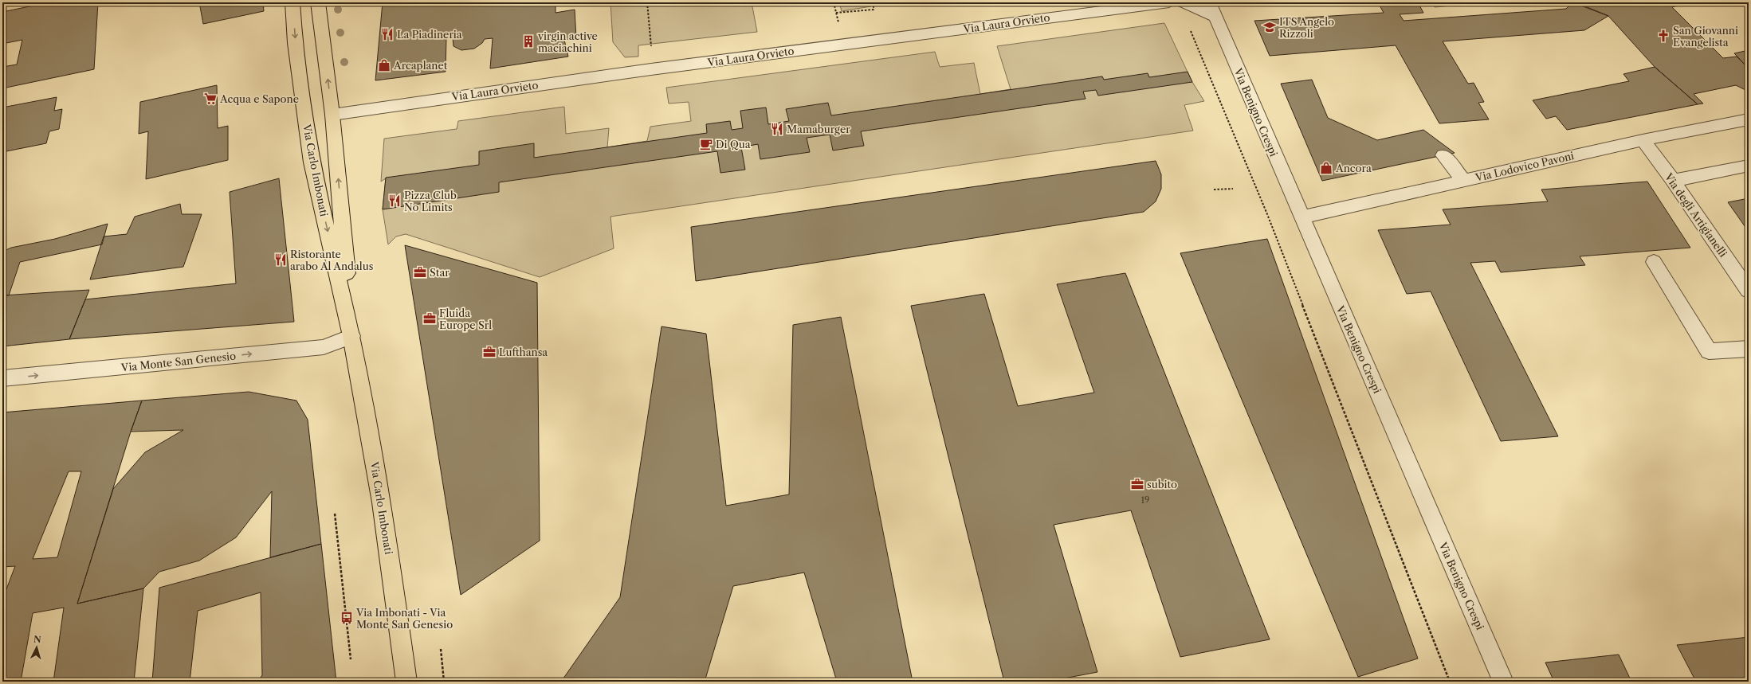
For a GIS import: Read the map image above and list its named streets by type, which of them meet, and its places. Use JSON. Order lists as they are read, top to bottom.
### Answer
{
  "streets": {
    "main road": ["Via Carlo Imbonati"],
    "street": [
      "Via Laura Orvieto",
      "Via Benigno Crespi",
      "Via Lodovico Pavoni",
      "Via degli Artigianelli",
      "Via Monte San Genesio"
    ]
  },
  "crossings": [
    ["Via Laura Orvieto", "Via Carlo Imbonati"],
    ["Via Benigno Crespi", "Via Lodovico Pavoni"],
    ["Via Lodovico Pavoni", "Via degli Artigianelli"],
    ["Via Carlo Imbonati", "Via Monte San Genesio"]
  ],
  "one_way": ["Via Monte San Genesio"],
  "places": {
    "school or university": ["ITS Angelo Rizzoli"],
    "restaurant": [
      "La Piadineria",
      "Mamaburger",
      "Pizza Club No Limits",
      "Ristorante arabo Al Andalus"
    ],
    "church": ["San Giovanni Evangelista"],
    "building": ["virgin active maciachini"],
    "shop": ["Arcaplanet", "Ancora"],
    "supermarket": ["Acqua e Sapone"],
    "cafe": ["Di Qua"],
    "office": [
      "Star",
      "Fluida Europe Srl",
      "Lufthansa",
      "subito"
    ],
    "bus stop": ["Via Imbonati - Via Monte San Genesio"]
  },
  "house_numbers": ["19"],
  "north": "top"
}
